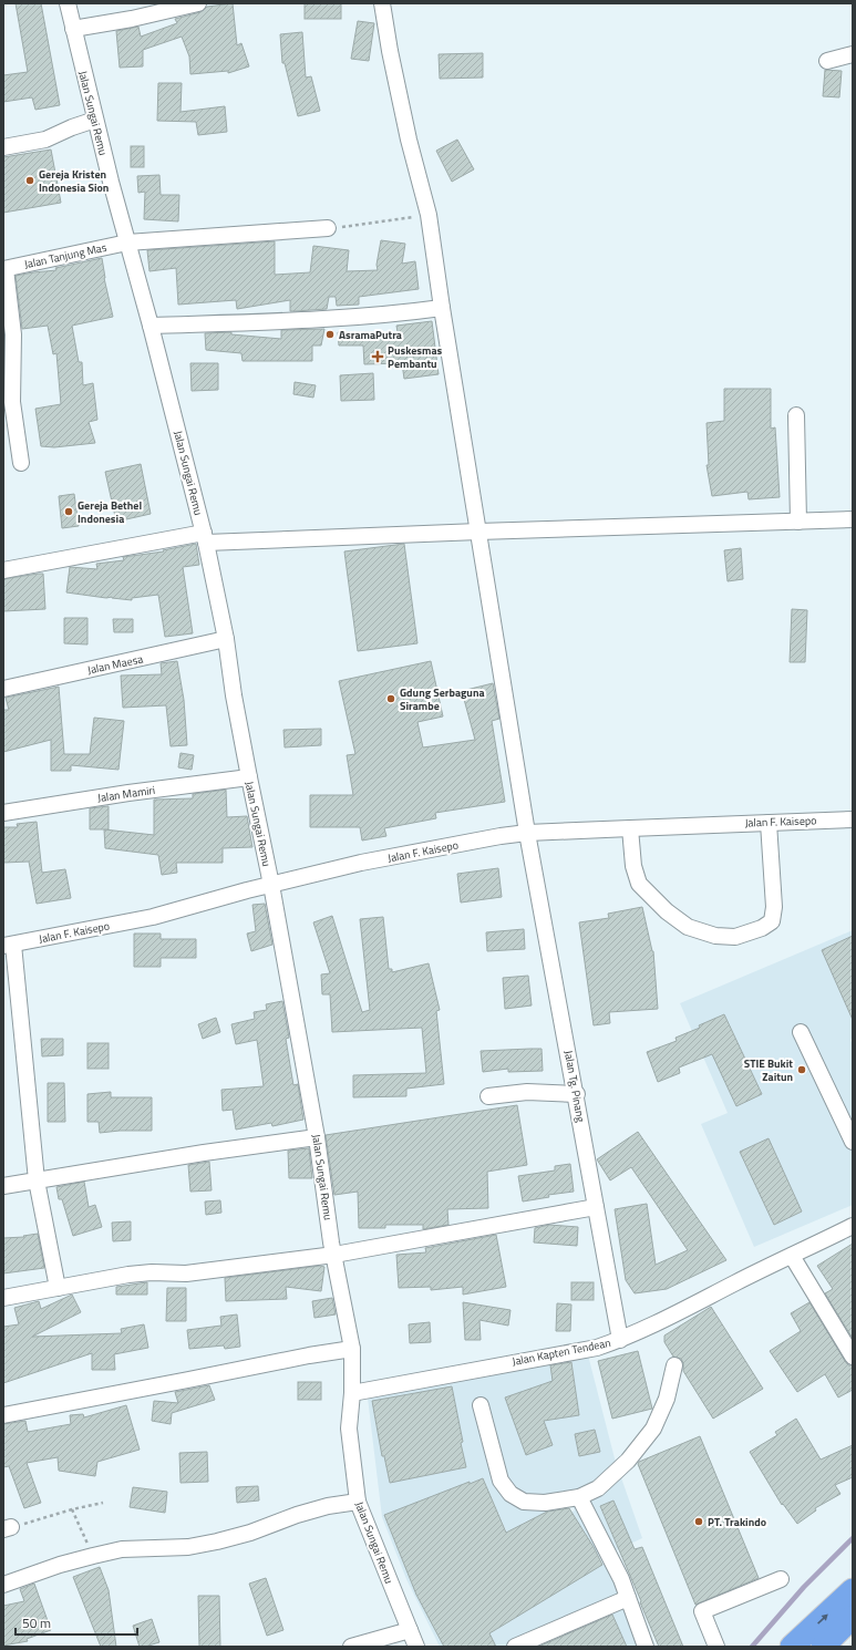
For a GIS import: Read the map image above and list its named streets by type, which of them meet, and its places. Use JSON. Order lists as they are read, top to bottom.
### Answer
{
  "streets": {
    "street": [
      "Jalan Sungai Remu",
      "Jalan Tanjung Mas",
      "Jalan Maesa",
      "Jalan Mamiri",
      "Jalan F. Kaisepo",
      "Jalan Tg. Pinang",
      "Jalan Kapten Tendean"
    ]
  },
  "crossings": [
    ["Jalan Sungai Remu", "Jalan Tanjung Mas"],
    ["Jalan Sungai Remu", "Jalan Maesa"],
    ["Jalan Sungai Remu", "Jalan Mamiri"],
    ["Jalan Sungai Remu", "Jalan F. Kaisepo"],
    ["Jalan Sungai Remu", "Jalan Kapten Tendean"],
    ["Jalan F. Kaisepo", "Jalan Tg. Pinang"],
    ["Jalan Tg. Pinang", "Jalan Kapten Tendean"]
  ],
  "places": {
    "other": [
      "Gereja Kristen Indonesia Sion",
      "AsramaPutra",
      "Gereja Bethel Indonesia",
      "Gdung Serbaguna Sirambe",
      "STIE Bukit Zaitun",
      "PT. Trakindo"
    ],
    "health": ["Puskesmas Pembantu"]
  },
  "scale_bar": "50 m"
}
